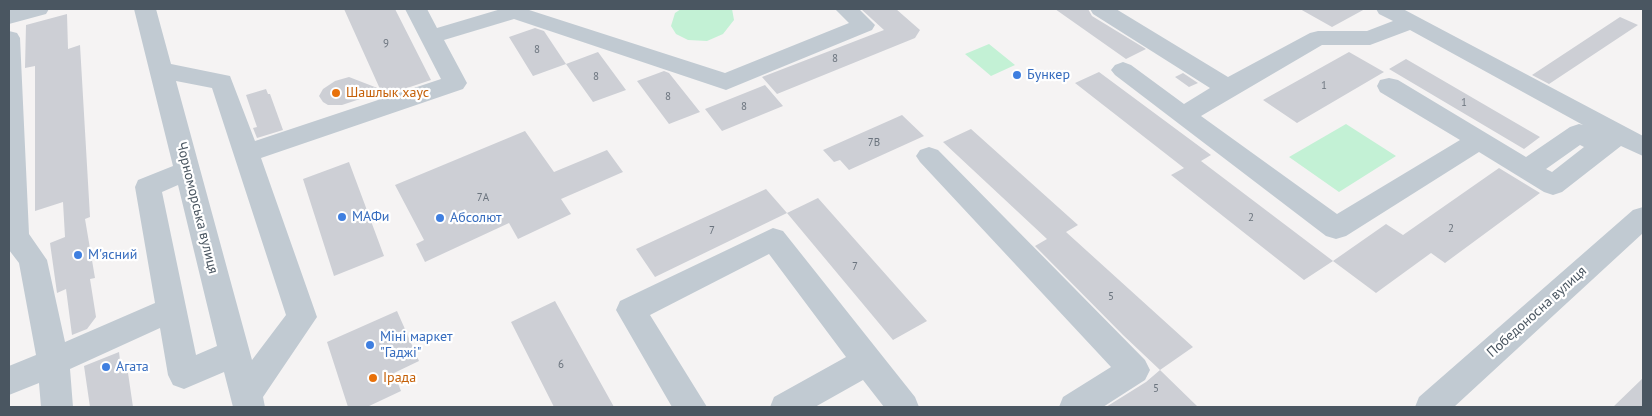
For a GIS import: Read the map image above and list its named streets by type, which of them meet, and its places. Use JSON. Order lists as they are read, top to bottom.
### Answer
{
  "streets": {
    "street": ["Чорноморська вулиця", "Победоносна вулиця"]
  },
  "places": [
    "Бункер",
    "Шашлык хаус",
    "МАФи",
    "Абсолют",
    "М'ясний",
    "Міні маркет \"Гаджі\"",
    "Агата",
    "Ірада"
  ],
  "house_numbers": [
    "9",
    "8",
    "8",
    "8",
    "1",
    "8",
    "1",
    "8",
    "7В",
    "7А",
    "2",
    "2",
    "7",
    "7",
    "5",
    "6",
    "5"
  ]
}
